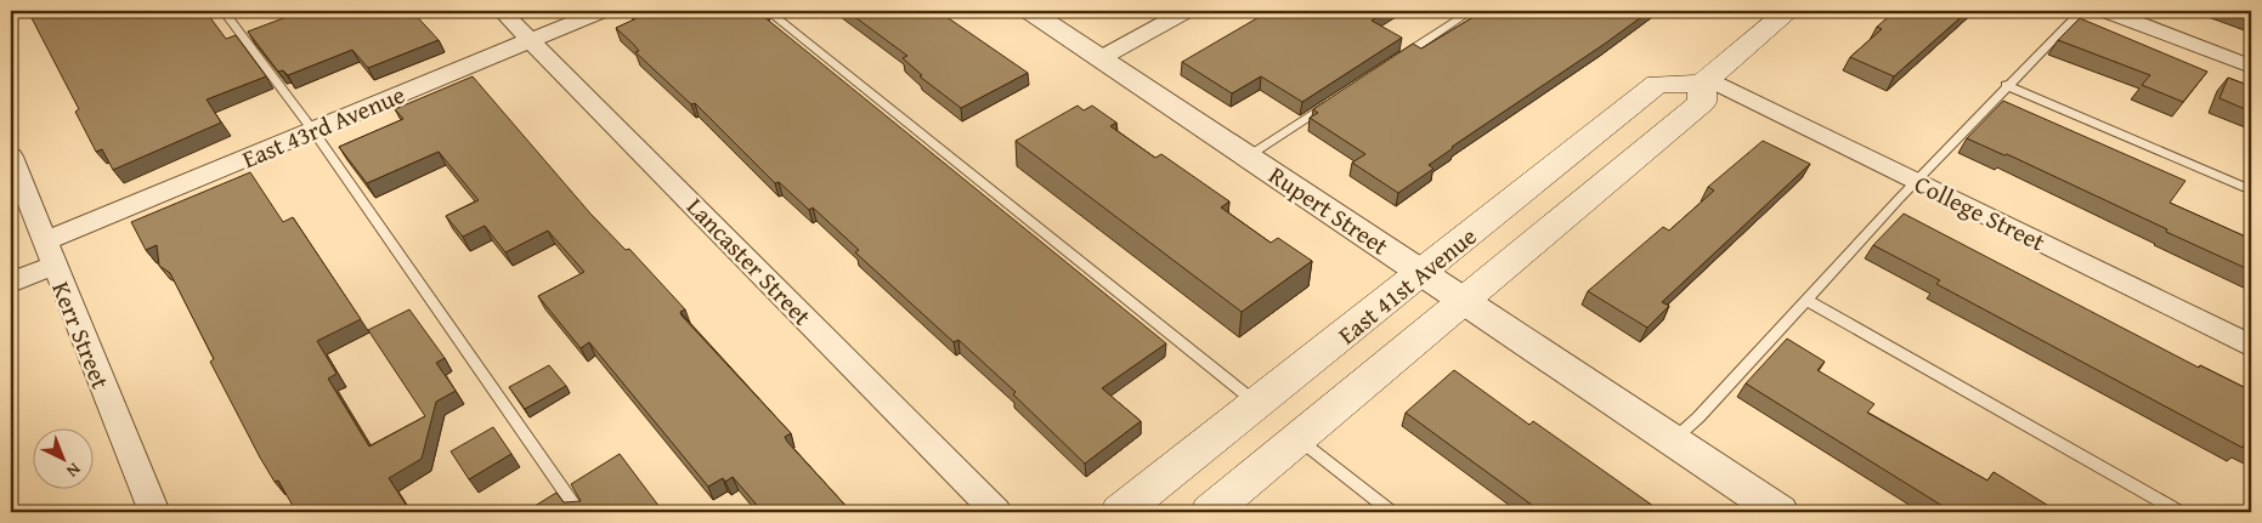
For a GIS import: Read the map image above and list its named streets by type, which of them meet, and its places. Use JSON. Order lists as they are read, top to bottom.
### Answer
{
  "streets": {
    "main road": ["East 41st Avenue"],
    "street": [
      "East 43rd Avenue",
      "Rupert Street",
      "College Street",
      "Lancaster Street",
      "Kerr Street"
    ]
  },
  "crossings": [
    ["East 43rd Avenue", "Lancaster Street"],
    ["East 43rd Avenue", "Kerr Street"],
    ["Rupert Street", "East 41st Avenue"],
    ["College Street", "East 41st Avenue"]
  ],
  "north": "bottom right"
}
